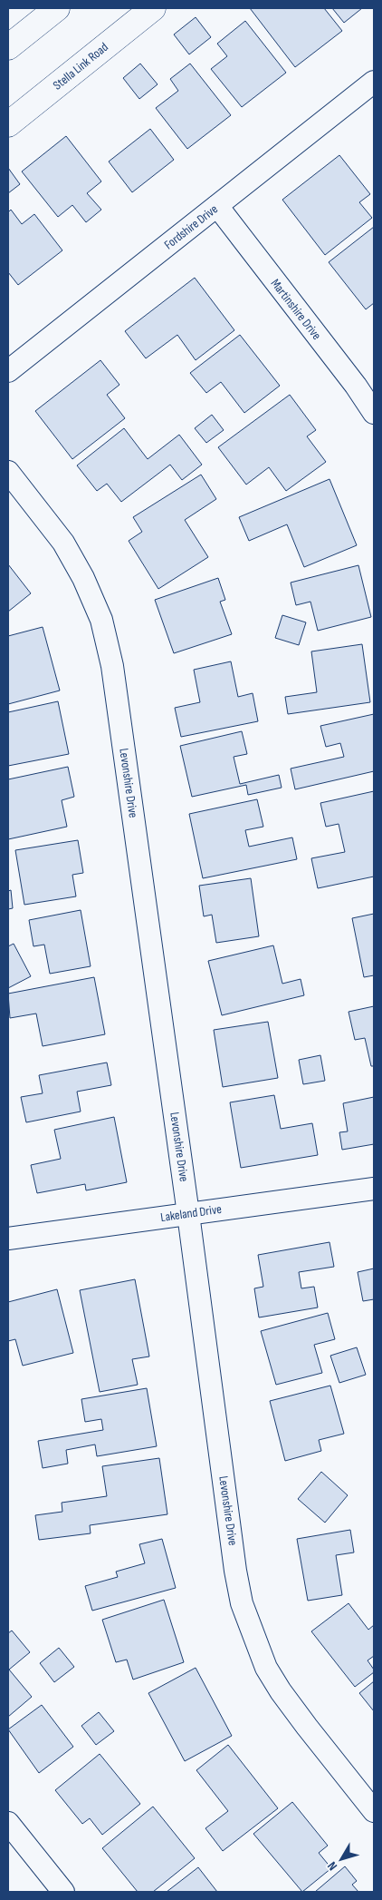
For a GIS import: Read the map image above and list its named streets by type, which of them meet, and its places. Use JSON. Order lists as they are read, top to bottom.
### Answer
{
  "streets": {
    "main road": ["Stella Link Road"],
    "street": [
      "Fordshire Drive",
      "Martinshire Drive",
      "Levonshire Drive",
      "Lakeland Drive"
    ]
  },
  "crossings": [
    ["Fordshire Drive", "Martinshire Drive"],
    ["Levonshire Drive", "Lakeland Drive"]
  ],
  "north": "bottom left"
}
